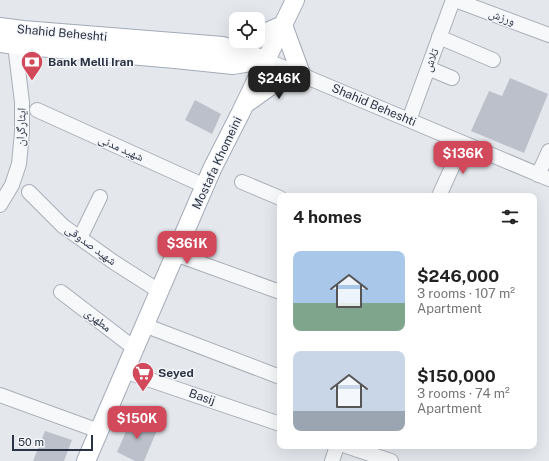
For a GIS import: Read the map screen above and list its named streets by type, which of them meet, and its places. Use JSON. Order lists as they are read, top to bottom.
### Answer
{
  "streets": {
    "main road": ["Shahid Beheshti", "Mostafa Khomeini"],
    "street": [
      "ورزش",
      "تلاش",
      "ایثارگران",
      "شهید مدنی",
      "شهید صدوقی",
      "مطهری",
      "Basij"
    ]
  },
  "crossings": [
    ["ورزش", "تلاش"],
    ["Shahid Beheshti", "تلاش"],
    ["Shahid Beheshti", "ایثارگران"],
    ["Shahid Beheshti", "Mostafa Khomeini"],
    ["شهید مدنی", "Mostafa Khomeini"],
    ["Mostafa Khomeini", "شهید صدوقی"],
    ["Mostafa Khomeini", "مطهری"],
    ["Mostafa Khomeini", "Basij"]
  ],
  "places": {
    "bank": ["Bank Melli Iran"],
    "supermarket": ["Seyed"]
  },
  "scale_bar": "50 m",
  "page": {
    "price": [
      "$246K",
      "$136K",
      "$361K",
      "$150K"
    ],
    "heading": "4 homes",
    "list": [
      {
        "name": "$246,000",
        "note": "3 rooms · 107 m² · Apartment"
      },
      {
        "name": "$150,000",
        "note": "3 rooms · 74 m² · Apartment"
      }
    ],
    "scale": "50 m"
  }
}
